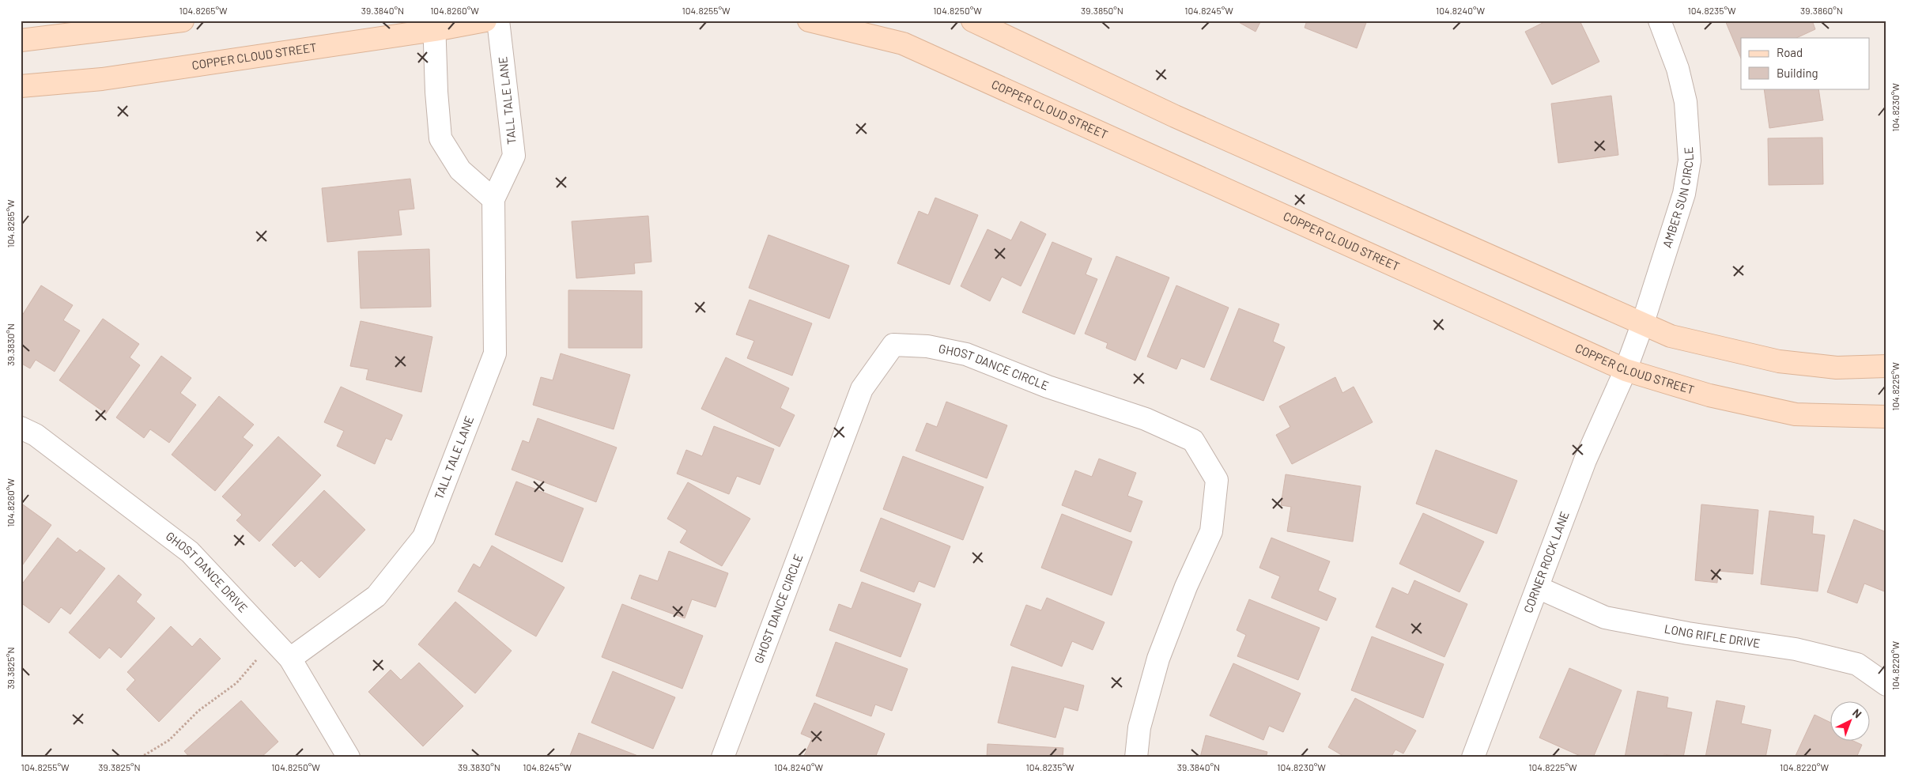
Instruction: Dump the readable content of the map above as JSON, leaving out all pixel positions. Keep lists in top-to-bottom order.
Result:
{
  "streets": {
    "street": [
      "COPPER CLOUD STREET",
      "TALL TALE LANE",
      "AMBER SUN CIRCLE",
      "GHOST DANCE CIRCLE",
      "CORNER ROCK LANE",
      "GHOST DANCE DRIVE",
      "LONG RIFLE DRIVE"
    ]
  },
  "crossings": [
    ["COPPER CLOUD STREET", "AMBER SUN CIRCLE"],
    ["COPPER CLOUD STREET", "CORNER ROCK LANE"],
    ["TALL TALE LANE", "GHOST DANCE DRIVE"],
    ["AMBER SUN CIRCLE", "CORNER ROCK LANE"],
    ["CORNER ROCK LANE", "LONG RIFLE DRIVE"]
  ],
  "legend": ["Road", "Building"],
  "north": "top right",
  "coordinates": [
    "104.8265°W",
    "39.3840°N",
    "104.8260°W",
    "104.8255°W",
    "104.8250°W",
    "39.3850°N",
    "104.8245°W",
    "104.8240°W",
    "104.8235°W",
    "39.3860°N",
    "104.8230°W",
    "39.3830°N",
    "104.8225°W",
    "104.8220°W",
    "39.3825°N"
  ]
}
